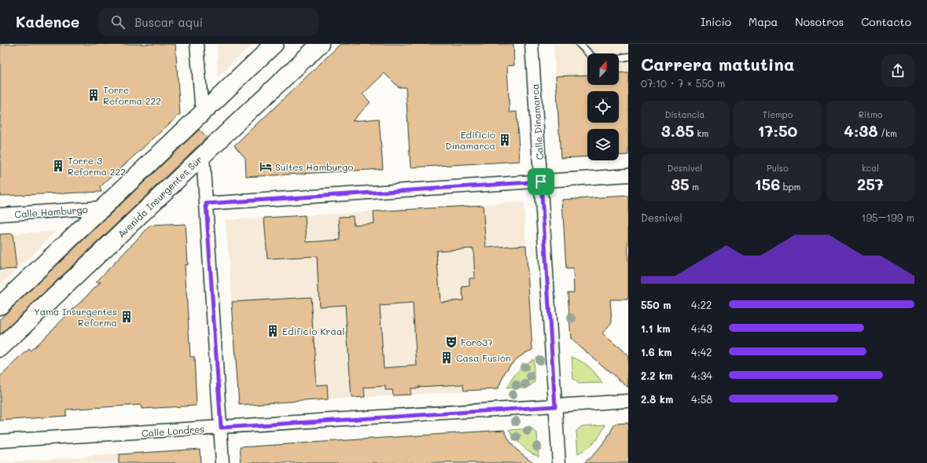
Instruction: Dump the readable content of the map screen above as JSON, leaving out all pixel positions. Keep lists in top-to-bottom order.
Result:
{
  "streets": {
    "main road": ["Avenida Insurgentes Sur"],
    "street": ["Calle Dinamarca", "Calle Hamburgo", "Calle Londres"]
  },
  "crossings": [
    ["Calle Dinamarca", "Calle Londres"]
  ],
  "places": {
    "building": [
      "Torre Reforma 222",
      "Edificio Dinamarca",
      "Torre 3 Reforma 222",
      "Yama Insurgentes Reforma",
      "Edificio Kraal",
      "Casa Fusión"
    ],
    "hotel": ["Suites Hamburgo"],
    "theatre": ["Foro37"]
  },
  "north": "top right",
  "page": {
    "header": "Kadence",
    "search": "Buscar aquí",
    "nav": [
      "Inicio",
      "Mapa",
      "Nosotros",
      "Contacto"
    ],
    "heading": ["Carrera matutina", "07:10 · 7 × 550 m"],
    "stats": [
      ["Distancia", "3.85 km"],
      ["Tiempo", "17:50"],
      ["Ritmo", "4:38 /km"],
      ["Desnivel", "35 m"],
      ["Pulso", "156 bpm"],
      ["kcal", "257"]
    ],
    "chart": ["Desnivel", "195–199 m"],
    "list": [
      {
        "name": "550 m",
        "note": "4:22"
      },
      {
        "name": "1.1 km",
        "note": "4:43"
      },
      {
        "name": "1.6 km",
        "note": "4:42"
      },
      {
        "name": "2.2 km",
        "note": "4:34"
      },
      {
        "name": "2.8 km",
        "note": "4:58"
      }
    ]
  }
}
